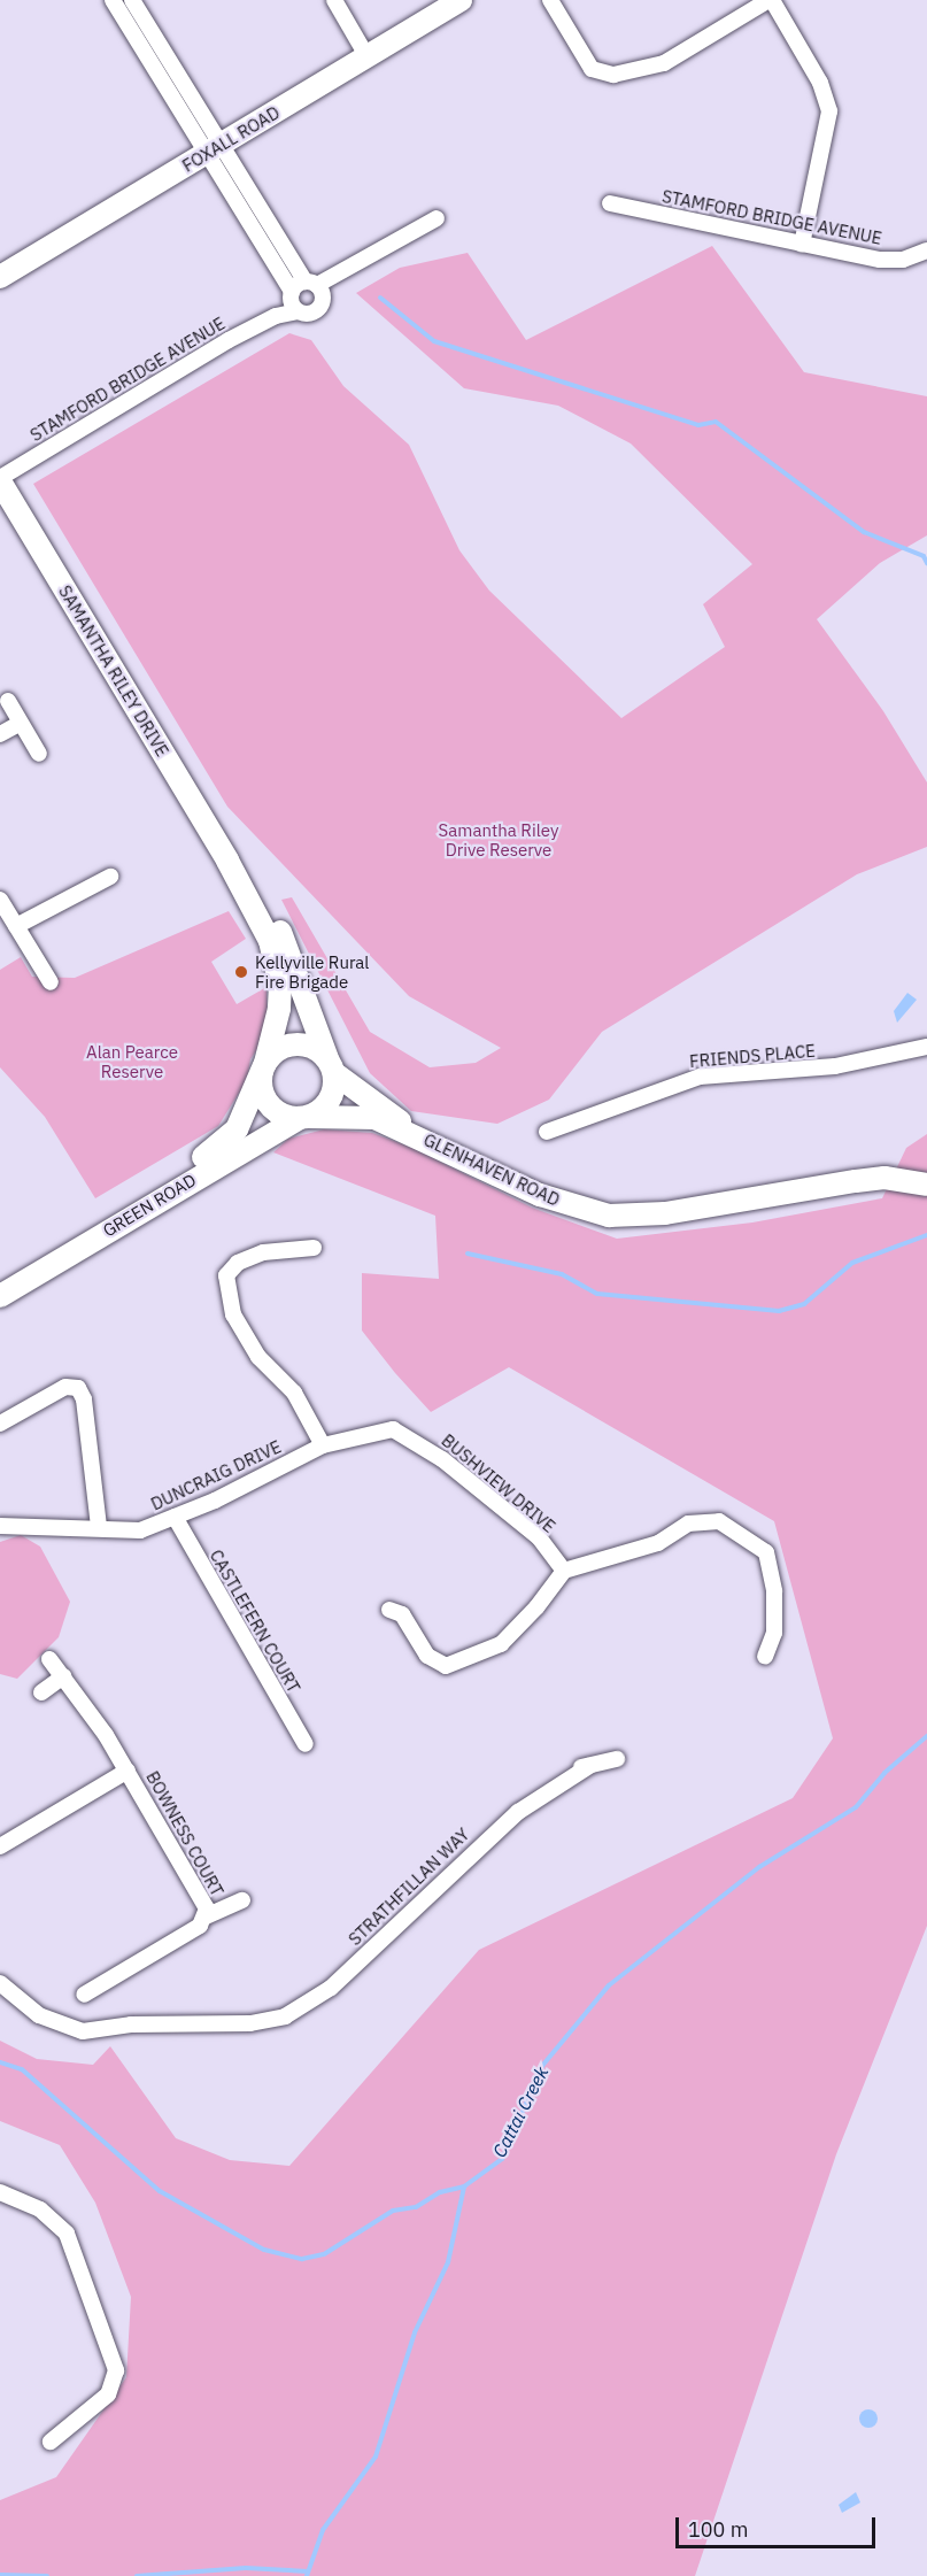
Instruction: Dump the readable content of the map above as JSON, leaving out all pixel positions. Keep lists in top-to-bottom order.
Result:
{
  "streets": {
    "main road": [
      "FOXALL ROAD",
      "SAMANTHA RILEY DRIVE",
      "GLENHAVEN ROAD",
      "GREEN ROAD"
    ],
    "street": [
      "STAMFORD BRIDGE AVENUE",
      "FRIENDS PLACE",
      "DUNCRAIG DRIVE",
      "BUSHVIEW DRIVE",
      "CASTLEFERN COURT",
      "BOWNESS COURT",
      "STRATHFILLAN WAY"
    ]
  },
  "crossings": [
    ["STAMFORD BRIDGE AVENUE", "SAMANTHA RILEY DRIVE"],
    ["SAMANTHA RILEY DRIVE", "GLENHAVEN ROAD"],
    ["SAMANTHA RILEY DRIVE", "GREEN ROAD"],
    ["GLENHAVEN ROAD", "GREEN ROAD"],
    ["DUNCRAIG DRIVE", "BUSHVIEW DRIVE"],
    ["DUNCRAIG DRIVE", "CASTLEFERN COURT"]
  ],
  "water": ["Cattai Creek"],
  "parks": ["Samantha Riley Drive Reserve", "Alan Pearce Reserve"],
  "places": ["Kellyville Rural Fire Brigade"],
  "scale_bar": "100 m"
}
